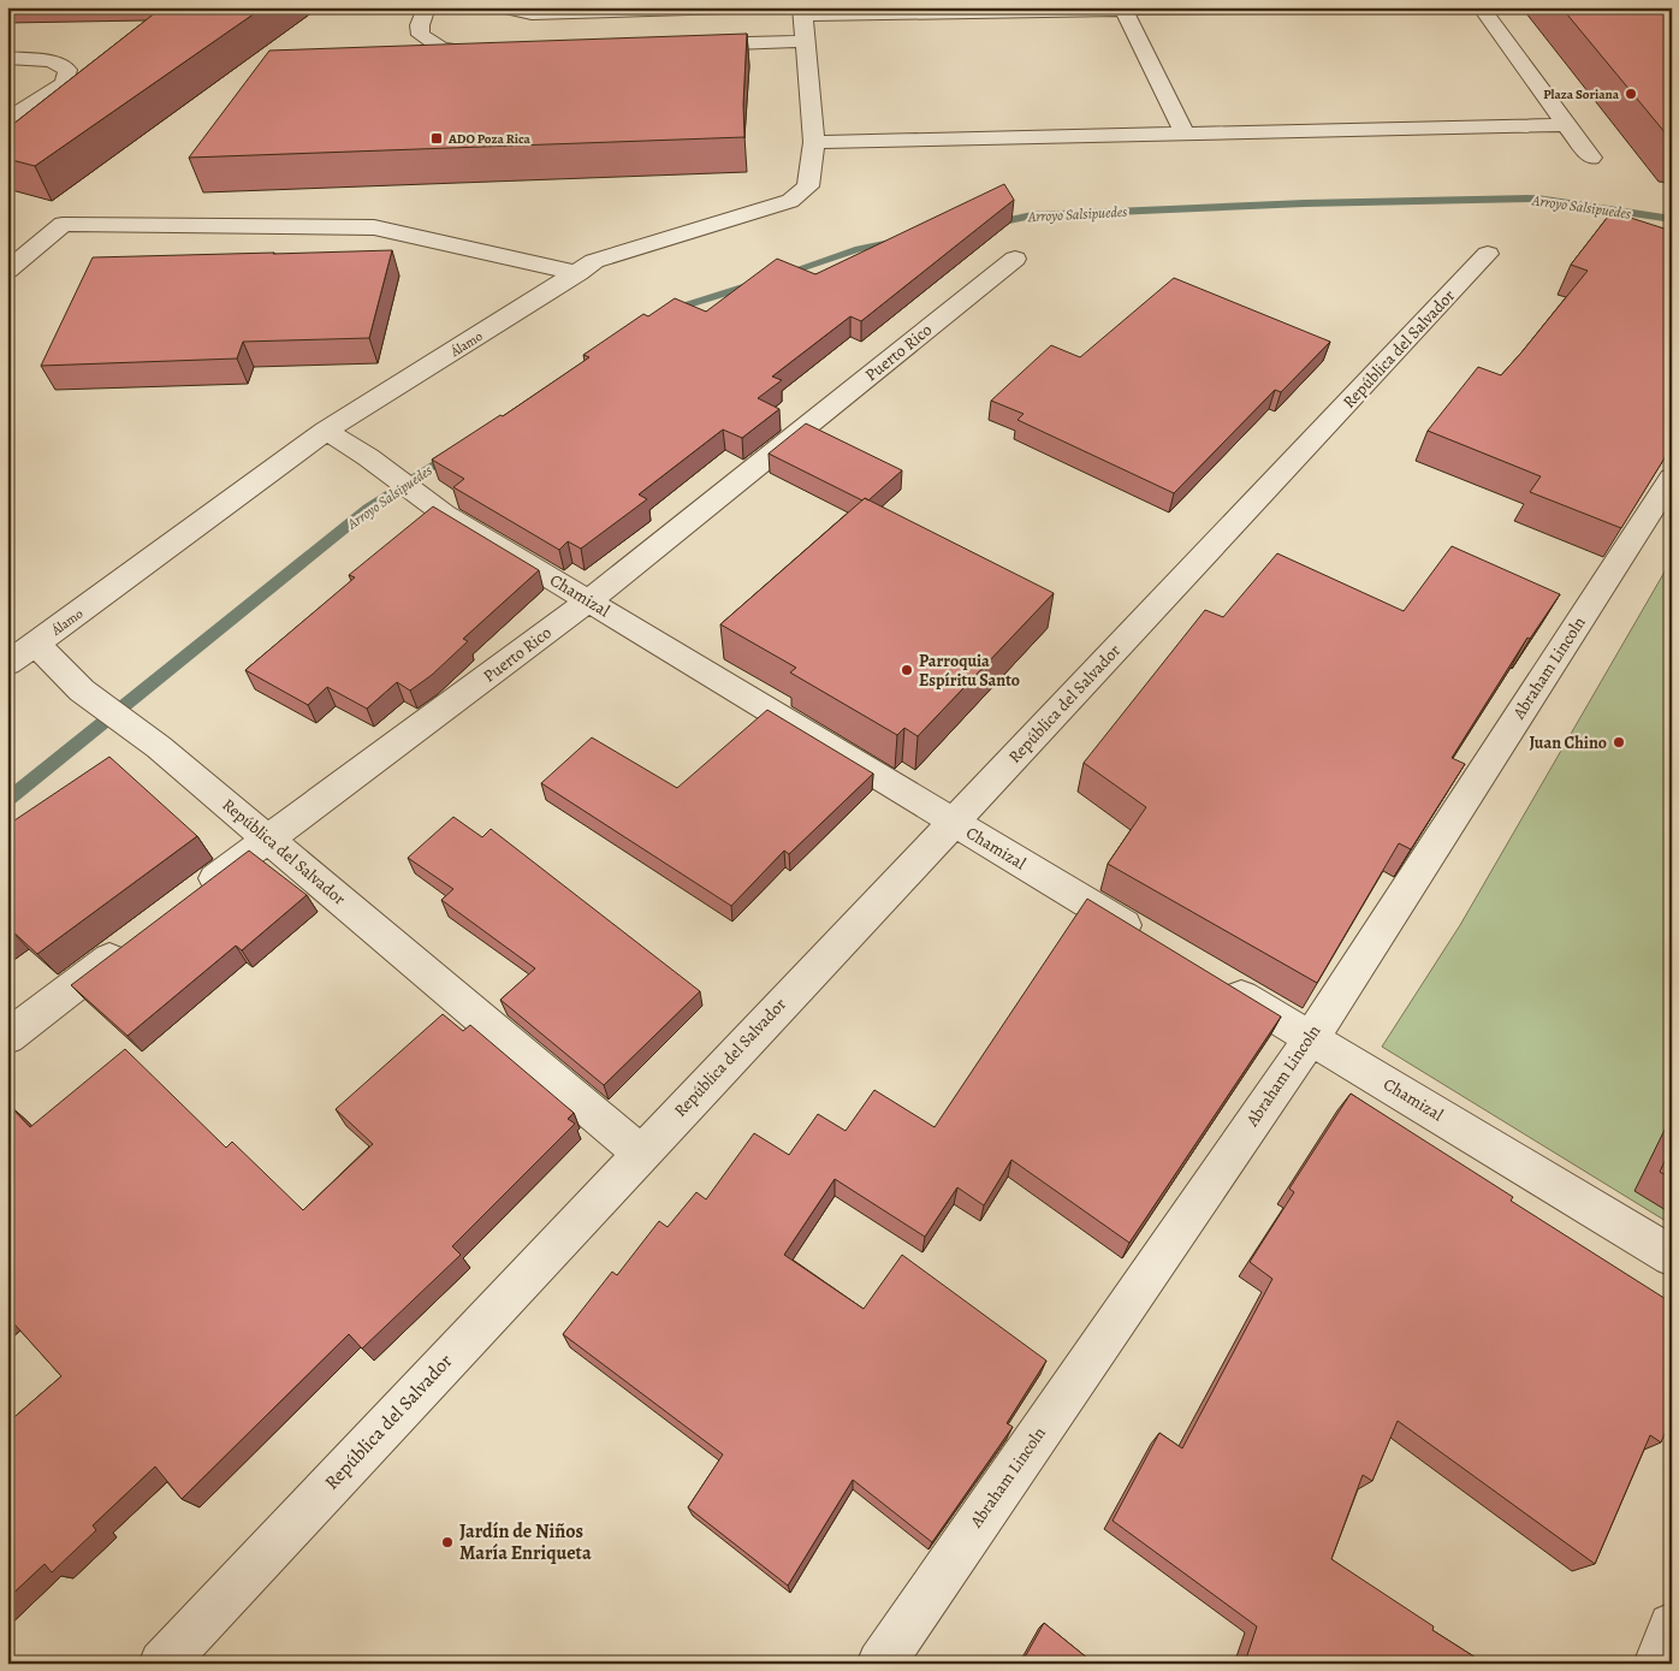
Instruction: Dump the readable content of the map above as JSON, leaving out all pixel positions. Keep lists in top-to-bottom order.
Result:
{
  "streets": {
    "street": [
      "Álamo",
      "República del Salvador",
      "Puerto Rico",
      "Chamizal",
      "Abraham Lincoln"
    ]
  },
  "crossings": [
    ["Álamo", "República del Salvador"],
    ["Álamo", "Chamizal"],
    ["República del Salvador", "Puerto Rico"],
    ["República del Salvador", "Chamizal"],
    ["Puerto Rico", "Chamizal"],
    ["Chamizal", "Abraham Lincoln"]
  ],
  "water": ["Arroyo Salsipuedes"],
  "places": {
    "other": [
      "Plaza Soriana",
      "Parroquia Espíritu Santo",
      "Juan Chino",
      "Jardín de Niños María Enriqueta"
    ],
    "transit": ["ADO Poza Rica"]
  }
}
